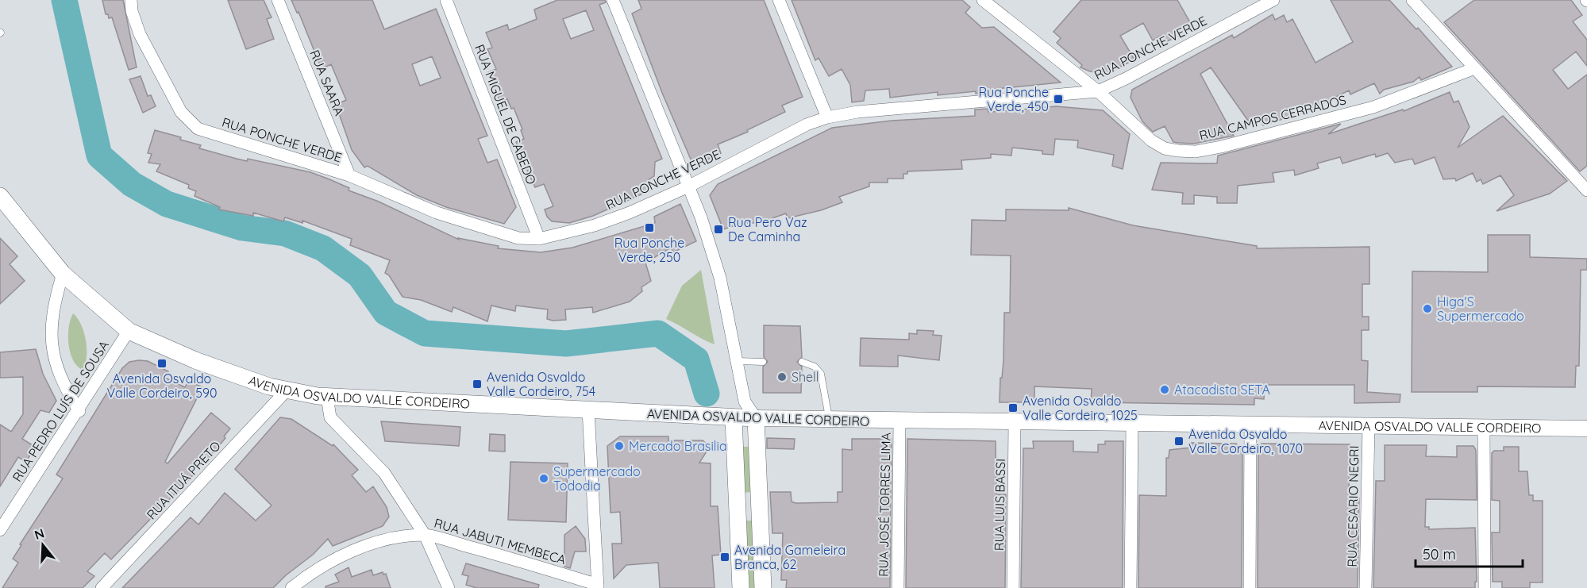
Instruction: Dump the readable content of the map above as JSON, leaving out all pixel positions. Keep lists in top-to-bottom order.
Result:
{
  "streets": {
    "main road": ["AVENIDA OSVALDO VALLE CORDEIRO"],
    "street": [
      "RUA PONCHE VERDE",
      "RUA SAARA",
      "RUA MIGUEL DE CABEDO",
      "RUA CAMPOS CERRADOS",
      "RUA PEDRO LUÍS DE SOUSA",
      "RUA ITUÁ PRETO",
      "RUA JOSÉ TORRES LIMA",
      "RUA LUIS BASSI",
      "RUA CESARIO NEGRI",
      "RUA JABUTI MEMBECA"
    ]
  },
  "crossings": [
    ["RUA PONCHE VERDE", "RUA SAARA"],
    ["RUA PONCHE VERDE", "RUA MIGUEL DE CABEDO"],
    ["RUA PONCHE VERDE", "RUA CAMPOS CERRADOS"],
    ["AVENIDA OSVALDO VALLE CORDEIRO", "RUA PEDRO LUÍS DE SOUSA"],
    ["AVENIDA OSVALDO VALLE CORDEIRO", "RUA ITUÁ PRETO"],
    ["AVENIDA OSVALDO VALLE CORDEIRO", "RUA JOSÉ TORRES LIMA"],
    ["AVENIDA OSVALDO VALLE CORDEIRO", "RUA LUIS BASSI"],
    ["AVENIDA OSVALDO VALLE CORDEIRO", "RUA CESARIO NEGRI"]
  ],
  "places": {
    "transit": [
      "Rua Ponche Verde, 450",
      "Rua Ponche Verde, 250",
      "Rua Pero Vaz De Caminha",
      "Avenida Osvaldo Valle Cordeiro, 590",
      "Avenida Osvaldo Valle Cordeiro, 754",
      "Avenida Osvaldo Valle Cordeiro, 1025",
      "Avenida Osvaldo Valle Cordeiro, 1070",
      "Avenida Gameleira Branca, 62"
    ],
    "other": [
      "Higa'S Supermercado",
      "Shell",
      "Atacadista SETA",
      "Mercado Brasilia",
      "Supermercado Tododia"
    ]
  },
  "scale_bar": "50 m",
  "north": "top"
}
